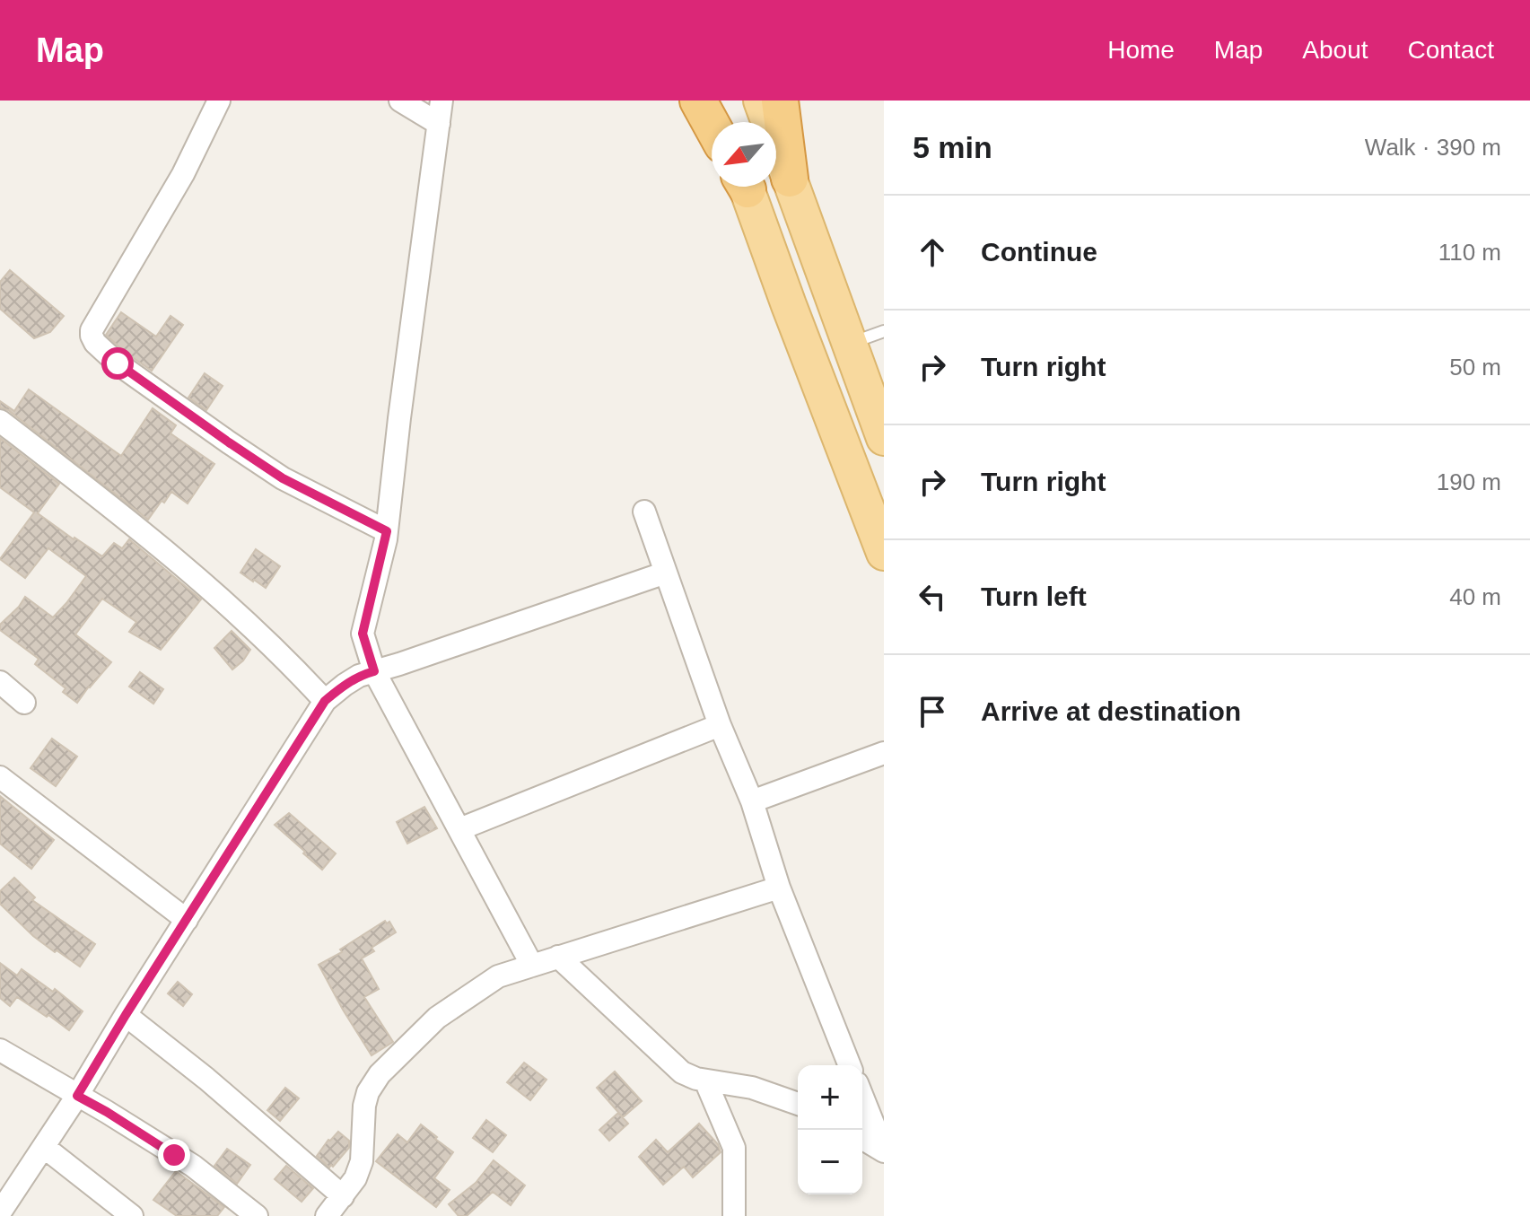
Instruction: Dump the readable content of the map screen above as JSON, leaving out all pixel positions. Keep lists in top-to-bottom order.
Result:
{
  "north": "bottom left",
  "page": {
    "header": "Map",
    "nav": [
      "Home",
      "Map",
      "About",
      "Contact"
    ],
    "heading": ["5 min", "Walk · 390 m"],
    "list": [
      ["Continue", "110 m"],
      ["Turn right", "50 m"],
      ["Turn right", "190 m"],
      ["Turn left", "40 m"],
      "Arrive at destination"
    ],
    "map_buttons": ["+", "−"]
  }
}
